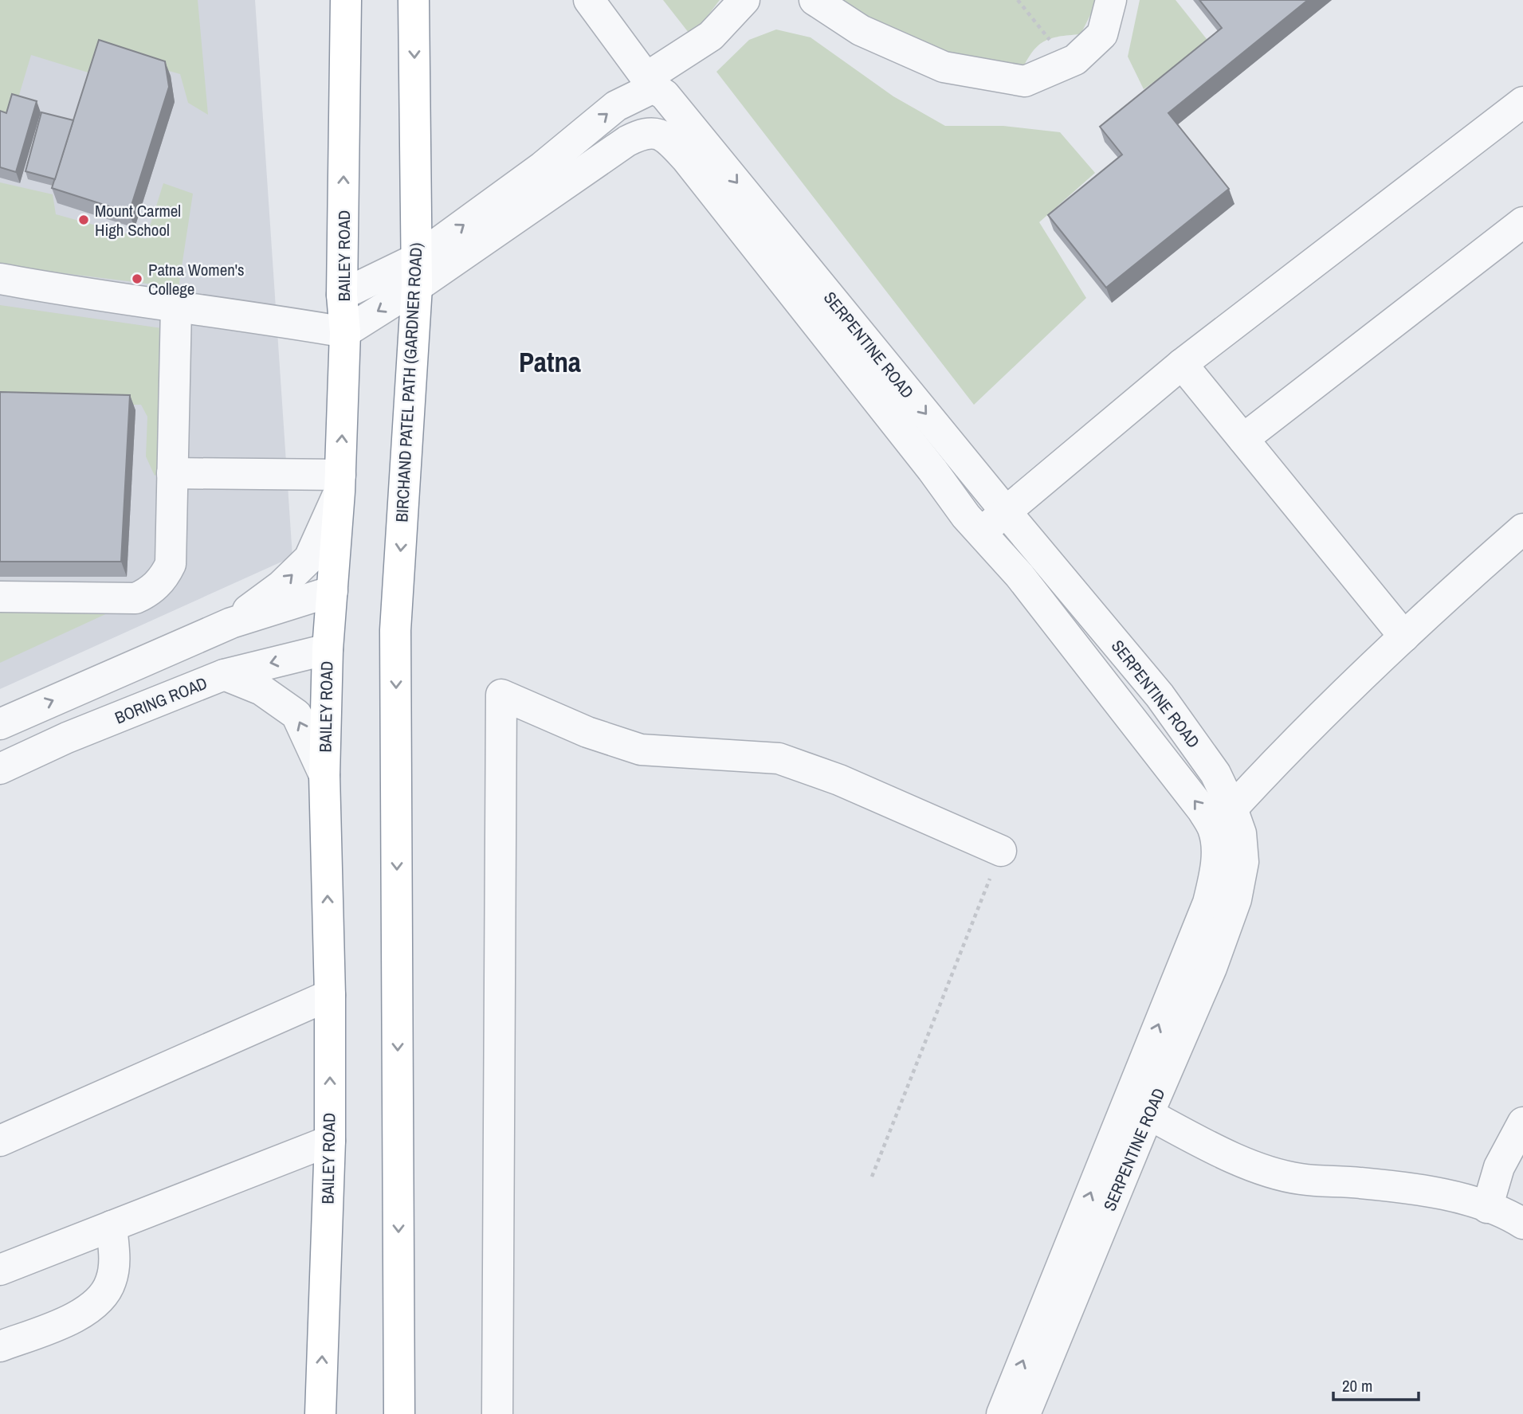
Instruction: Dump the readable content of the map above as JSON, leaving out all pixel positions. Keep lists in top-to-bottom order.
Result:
{
  "streets": {
    "highway": ["BAILEY ROAD", "BIRCHAND PATEL PATH (GARDNER ROAD)"],
    "street": ["SERPENTINE ROAD", "BORING ROAD"]
  },
  "crossings": [
    ["BAILEY ROAD", "BORING ROAD"]
  ],
  "one_way": ["BAILEY ROAD", "BIRCHAND PATEL PATH (GARDNER ROAD)"],
  "districts": ["Patna"],
  "places": ["Mount Carmel High School", "Patna Women's College"],
  "scale_bar": "20 m"
}
